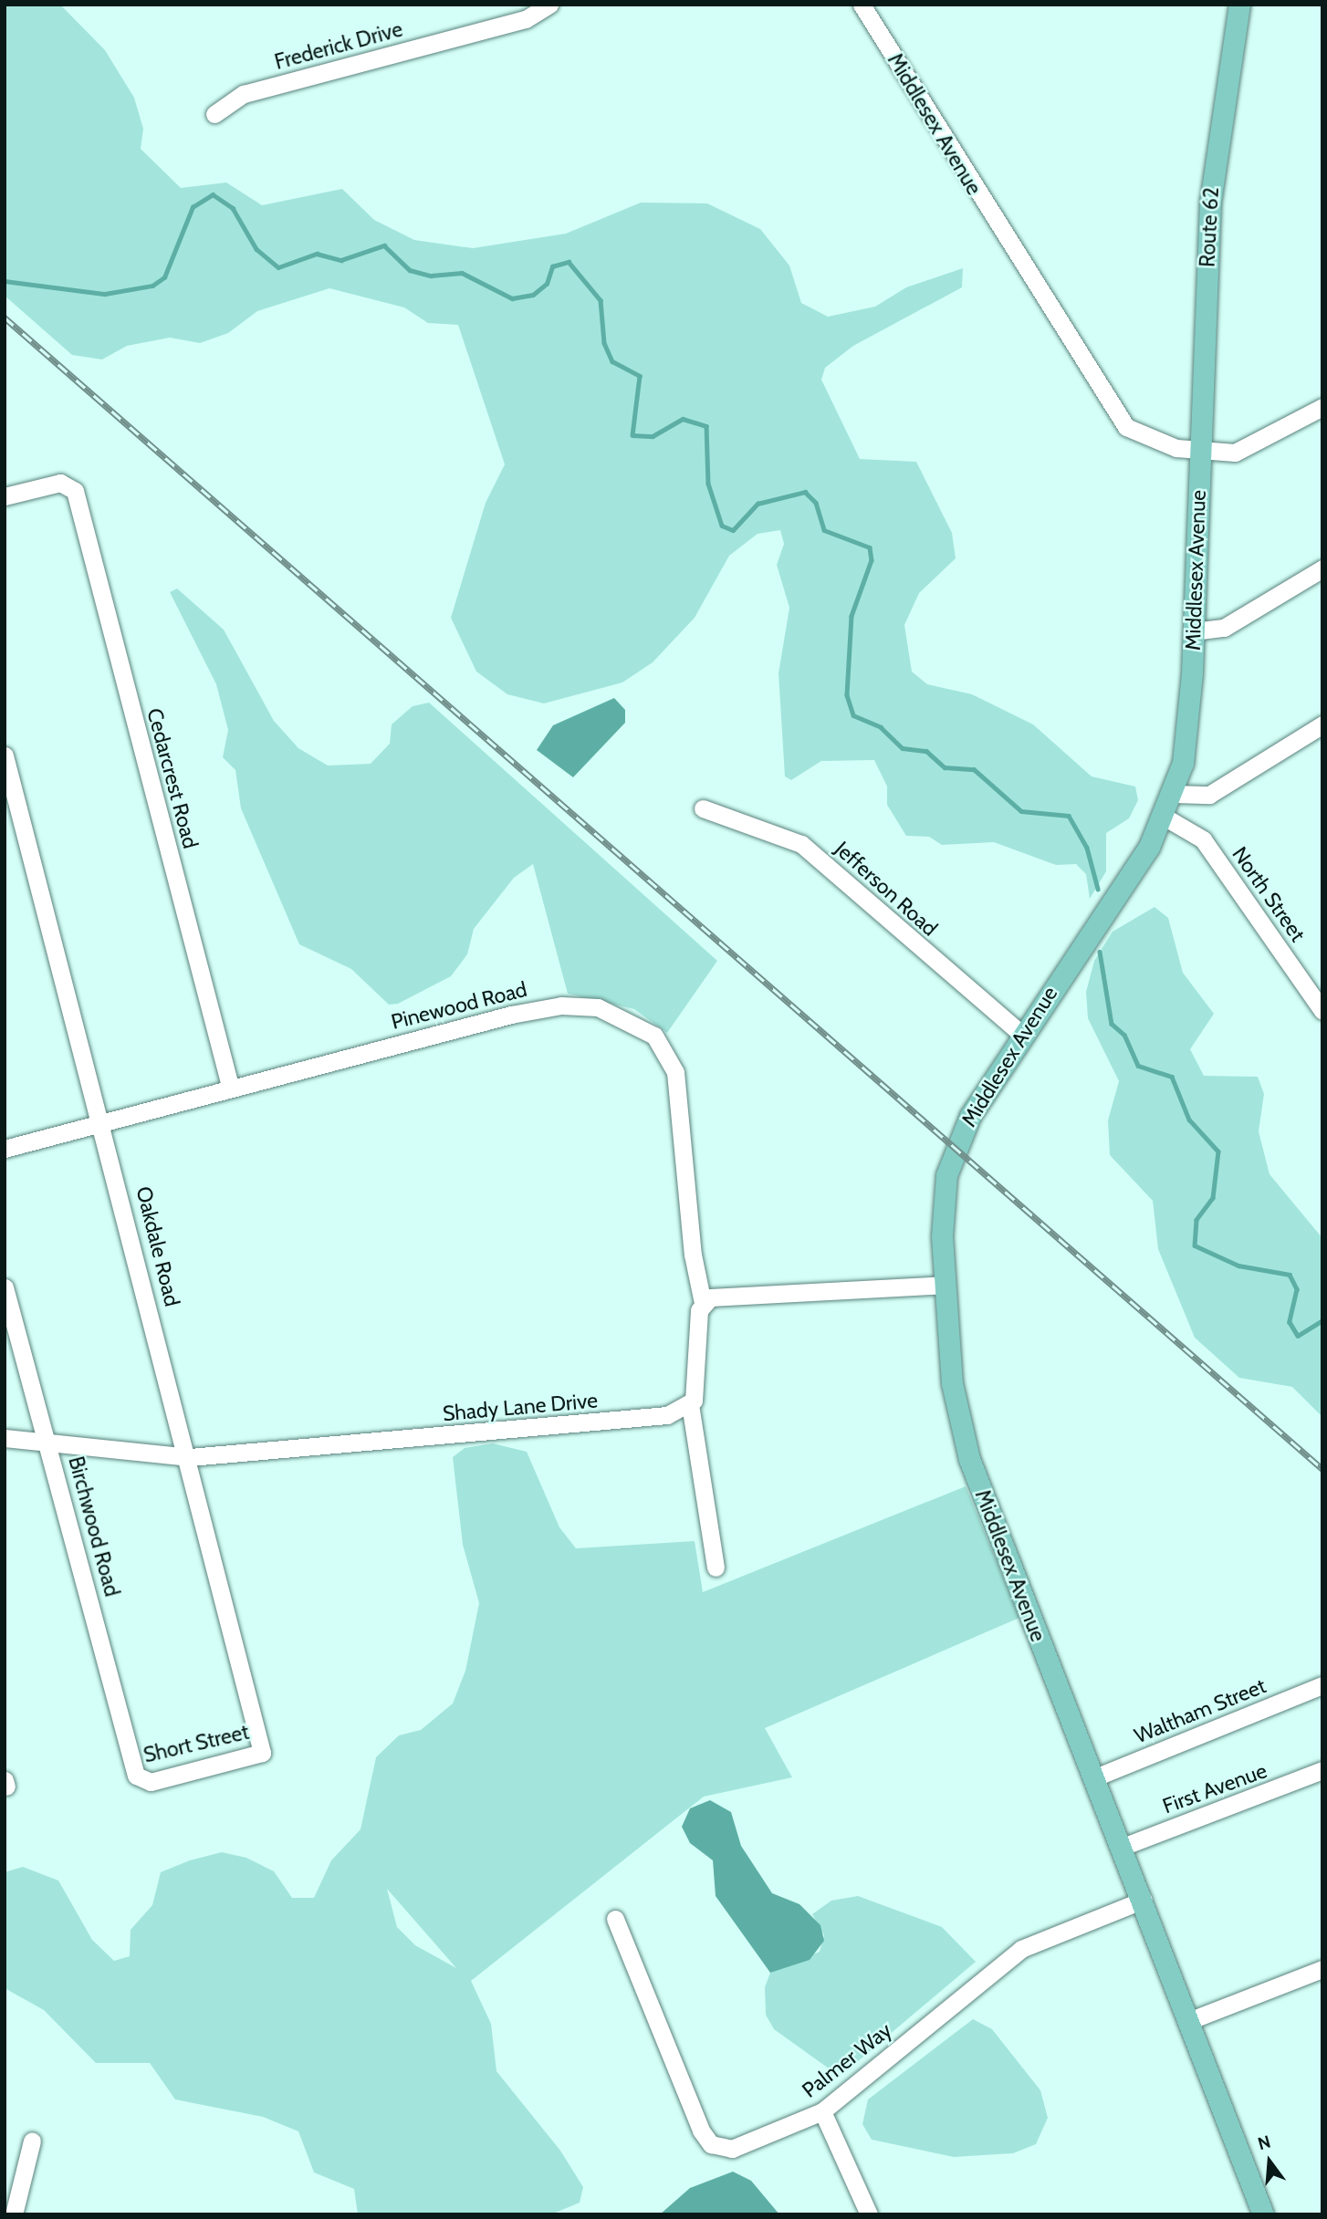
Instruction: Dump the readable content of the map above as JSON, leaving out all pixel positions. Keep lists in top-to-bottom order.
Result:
{
  "streets": {
    "main road": ["Middlesex Avenue", "Route 62"],
    "street": [
      "Frederick Drive",
      "Cedarcrest Road",
      "Jefferson Road",
      "North Street",
      "Pinewood Road",
      "Oakdale Road",
      "Shady Lane Drive",
      "Birchwood Road",
      "Waltham Street",
      "Short Street",
      "First Avenue",
      "Palmer Way"
    ]
  },
  "crossings": [
    ["Middlesex Avenue", "Route 62"],
    ["Middlesex Avenue", "Jefferson Road"],
    ["Middlesex Avenue", "North Street"],
    ["Middlesex Avenue", "Waltham Street"],
    ["Middlesex Avenue", "First Avenue"],
    ["Middlesex Avenue", "Palmer Way"],
    ["Cedarcrest Road", "Pinewood Road"],
    ["Pinewood Road", "Oakdale Road"],
    ["Oakdale Road", "Shady Lane Drive"],
    ["Oakdale Road", "Short Street"],
    ["Shady Lane Drive", "Birchwood Road"],
    ["Birchwood Road", "Short Street"]
  ],
  "north": "top"
}
